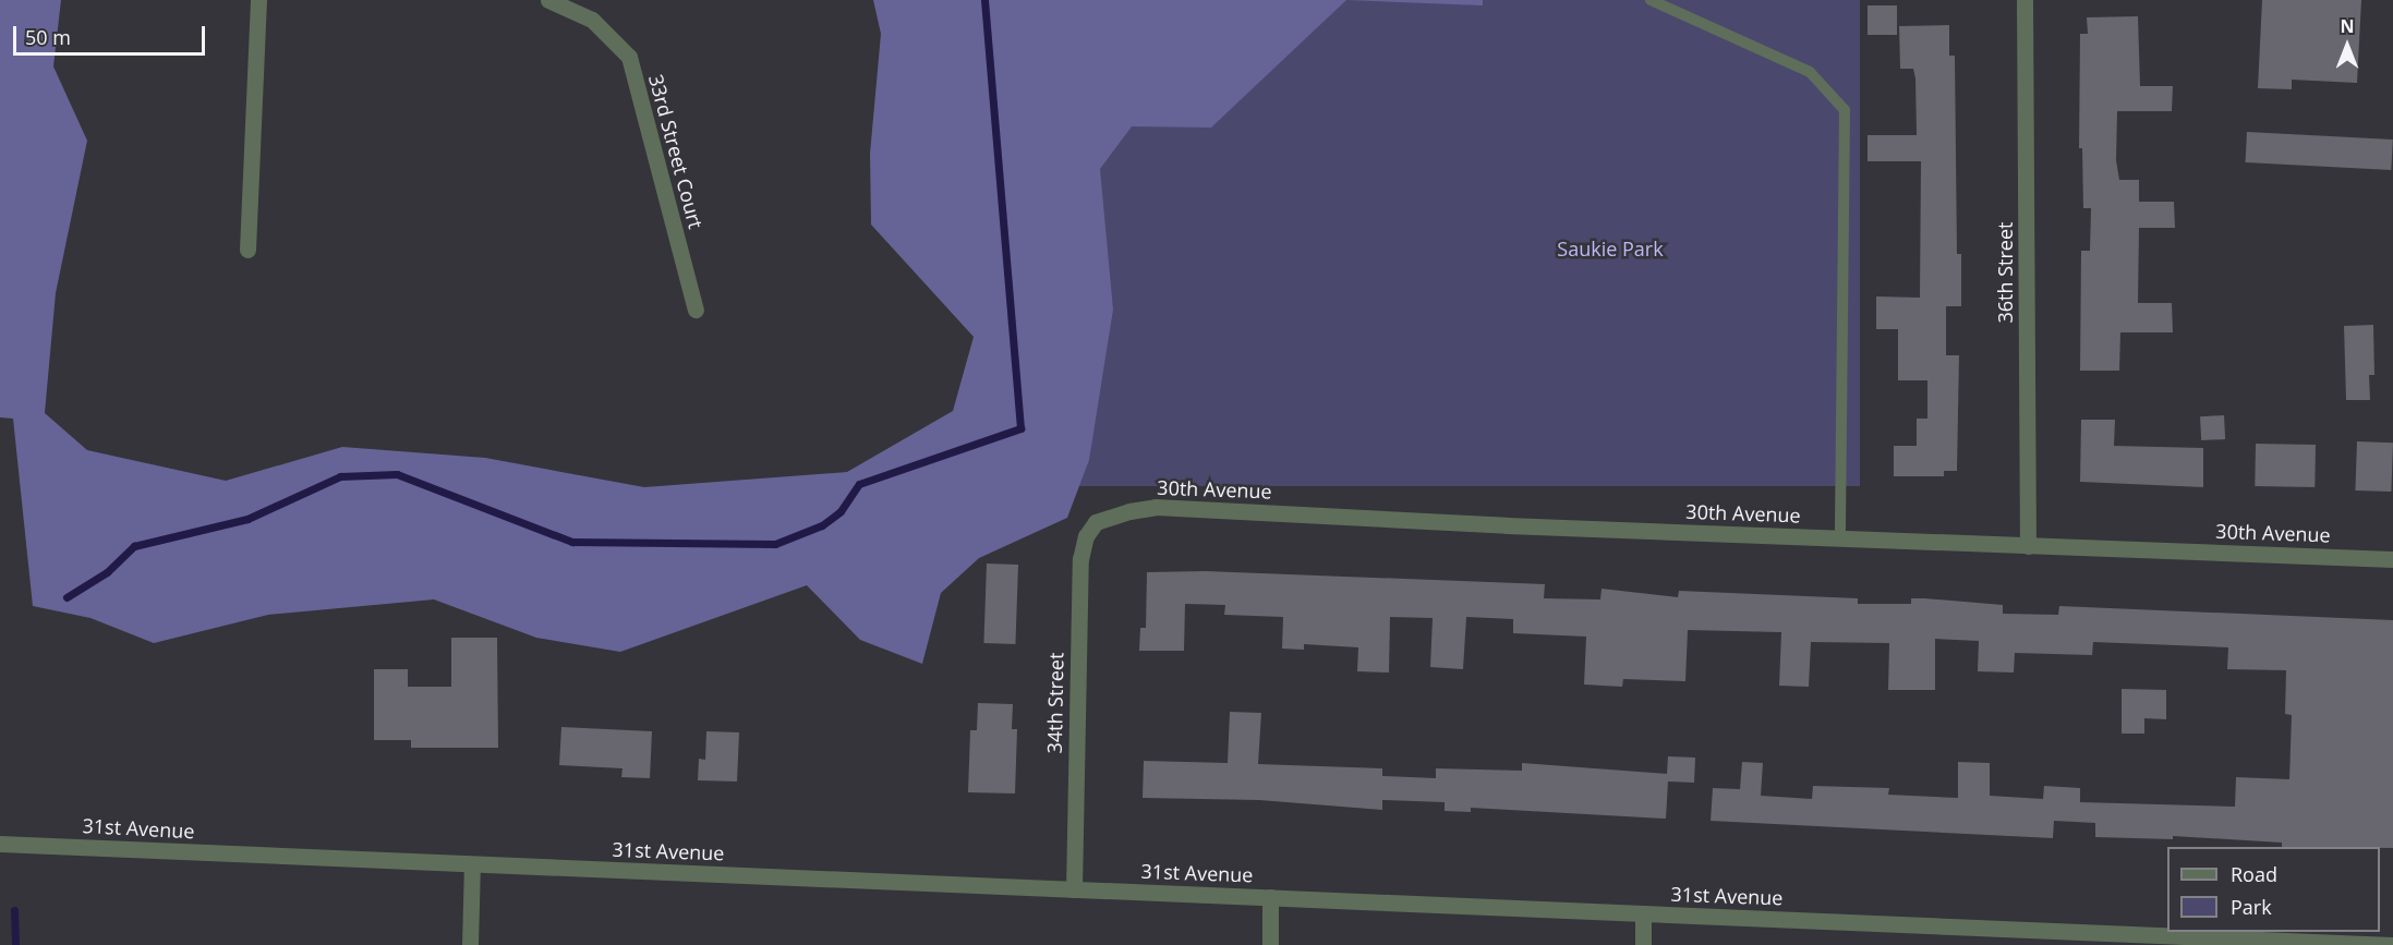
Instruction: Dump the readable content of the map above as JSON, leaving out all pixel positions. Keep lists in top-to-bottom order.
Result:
{
  "streets": {
    "street": [
      "33rd Street Court",
      "36th Street",
      "30th Avenue",
      "34th Street",
      "31st Avenue"
    ]
  },
  "crossings": [
    ["36th Street", "30th Avenue"],
    ["30th Avenue", "34th Street"],
    ["34th Street", "31st Avenue"]
  ],
  "parks": ["Saukie Park"],
  "legend": ["Road", "Park"],
  "scale_bar": "50 m",
  "north": "top"
}
